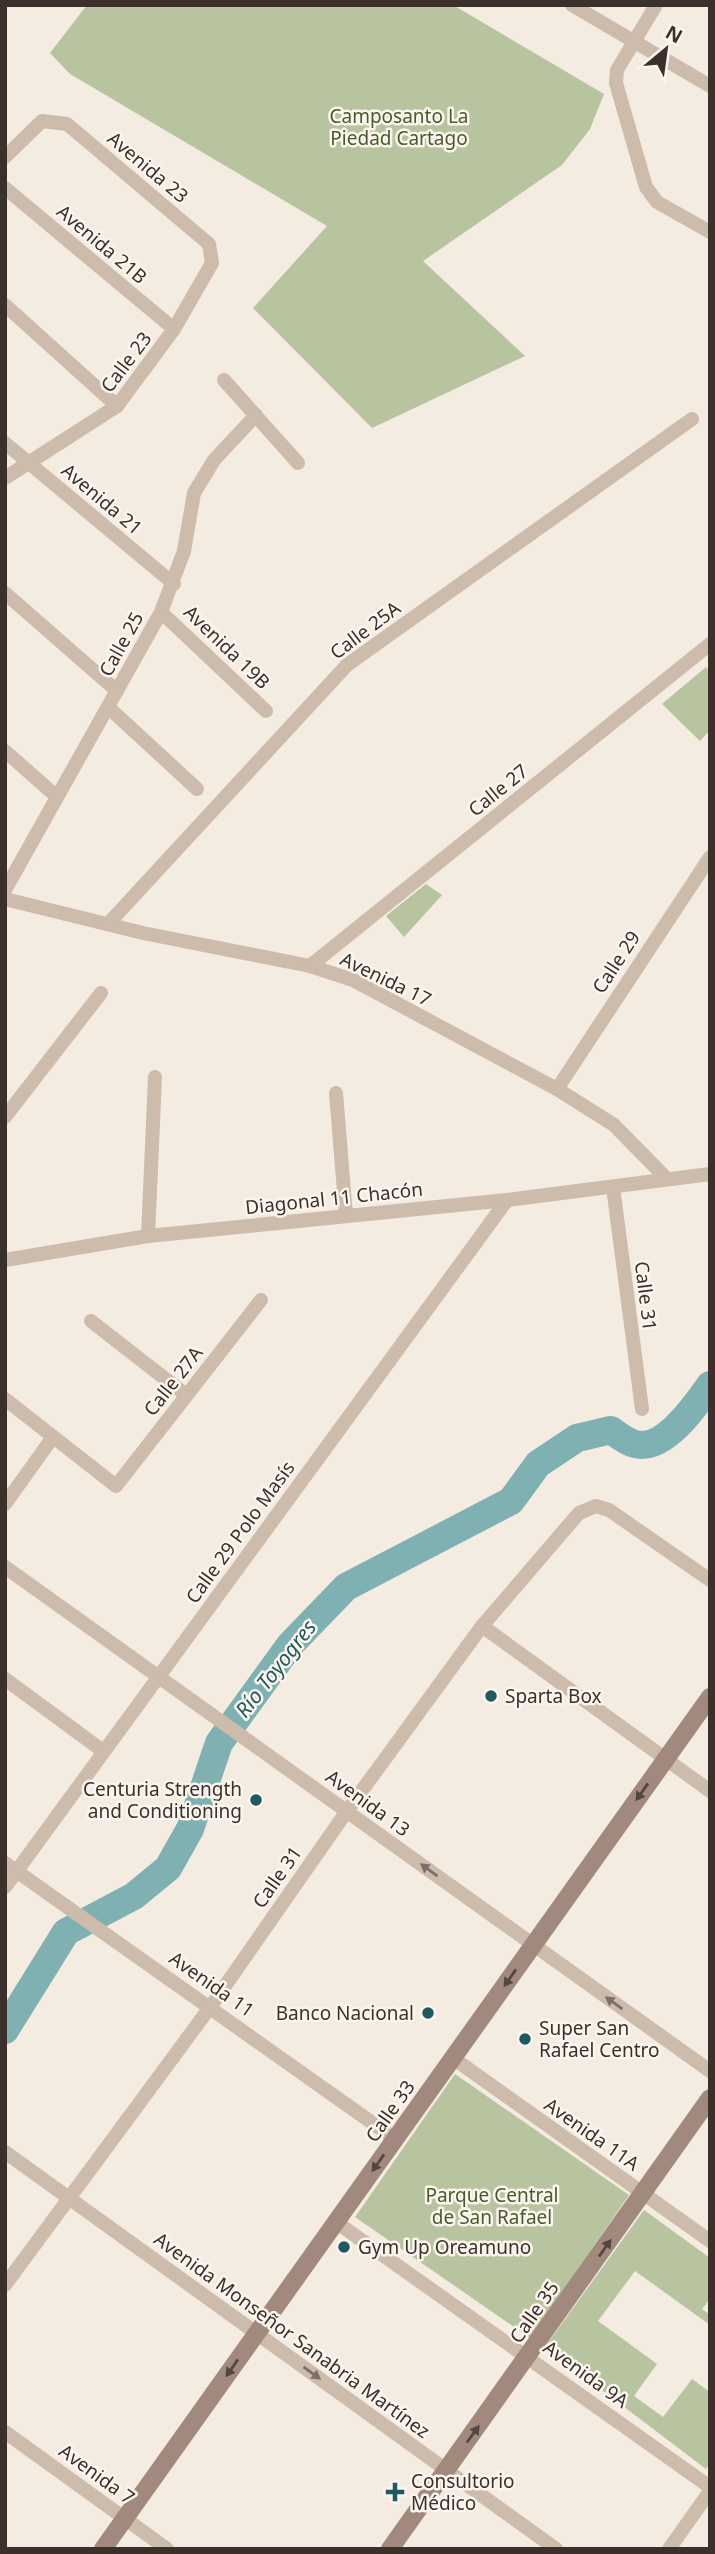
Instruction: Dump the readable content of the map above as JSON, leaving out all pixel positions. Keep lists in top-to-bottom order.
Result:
{
  "streets": {
    "main road": ["Calle 33", "Calle 35"],
    "street": [
      "Avenida 23",
      "Avenida 21B",
      "Calle 23",
      "Avenida 21",
      "Calle 25A",
      "Calle 25",
      "Avenida 19B",
      "Calle 27",
      "Calle 29",
      "Avenida 17",
      "Diagonal 11 Chacón",
      "Calle 31",
      "Calle 27A",
      "Calle 29 Polo Masís",
      "Avenida 13",
      "Avenida 11",
      "Avenida 11A",
      "Avenida Monseñor Sanabria Martínez",
      "Avenida 9A",
      "Avenida 7"
    ]
  },
  "crossings": [
    ["Avenida 23", "Calle 23"],
    ["Avenida 21B", "Calle 23"],
    ["Calle 23", "Avenida 21"],
    ["Avenida 21", "Calle 25"],
    ["Calle 25A", "Avenida 17"],
    ["Calle 25", "Avenida 19B"],
    ["Calle 27", "Avenida 17"],
    ["Calle 29", "Avenida 17"],
    ["Avenida 17", "Diagonal 11 Chacón"],
    ["Diagonal 11 Chacón", "Calle 31"],
    ["Diagonal 11 Chacón", "Calle 29 Polo Masís"],
    ["Calle 31", "Avenida 13"],
    ["Calle 31", "Avenida 11"],
    ["Calle 31", "Avenida Monseñor Sanabria Martínez"],
    ["Calle 29 Polo Masís", "Avenida 13"],
    ["Calle 29 Polo Masís", "Avenida 11"],
    ["Avenida 13", "Calle 33"],
    ["Avenida 11", "Calle 33"],
    ["Calle 33", "Avenida 11A"],
    ["Calle 33", "Avenida Monseñor Sanabria Martínez"],
    ["Calle 33", "Avenida 9A"],
    ["Calle 33", "Avenida 7"],
    ["Avenida 11A", "Calle 35"],
    ["Calle 35", "Avenida Monseñor Sanabria Martínez"],
    ["Calle 35", "Avenida 9A"]
  ],
  "one_way": ["Avenida 13", "Calle 33", "Calle 35"],
  "water": ["Río Toyogres"],
  "parks": ["Camposanto La Piedad Cartago", "Parque Central de San Rafael"],
  "places": {
    "other": [
      "Sparta Box",
      "Centuria Strength and Conditioning",
      "Banco Nacional",
      "Super San Rafael Centro",
      "Gym Up Oreamuno"
    ],
    "health": ["Consultorio Médico"]
  },
  "north": "top right"
}
